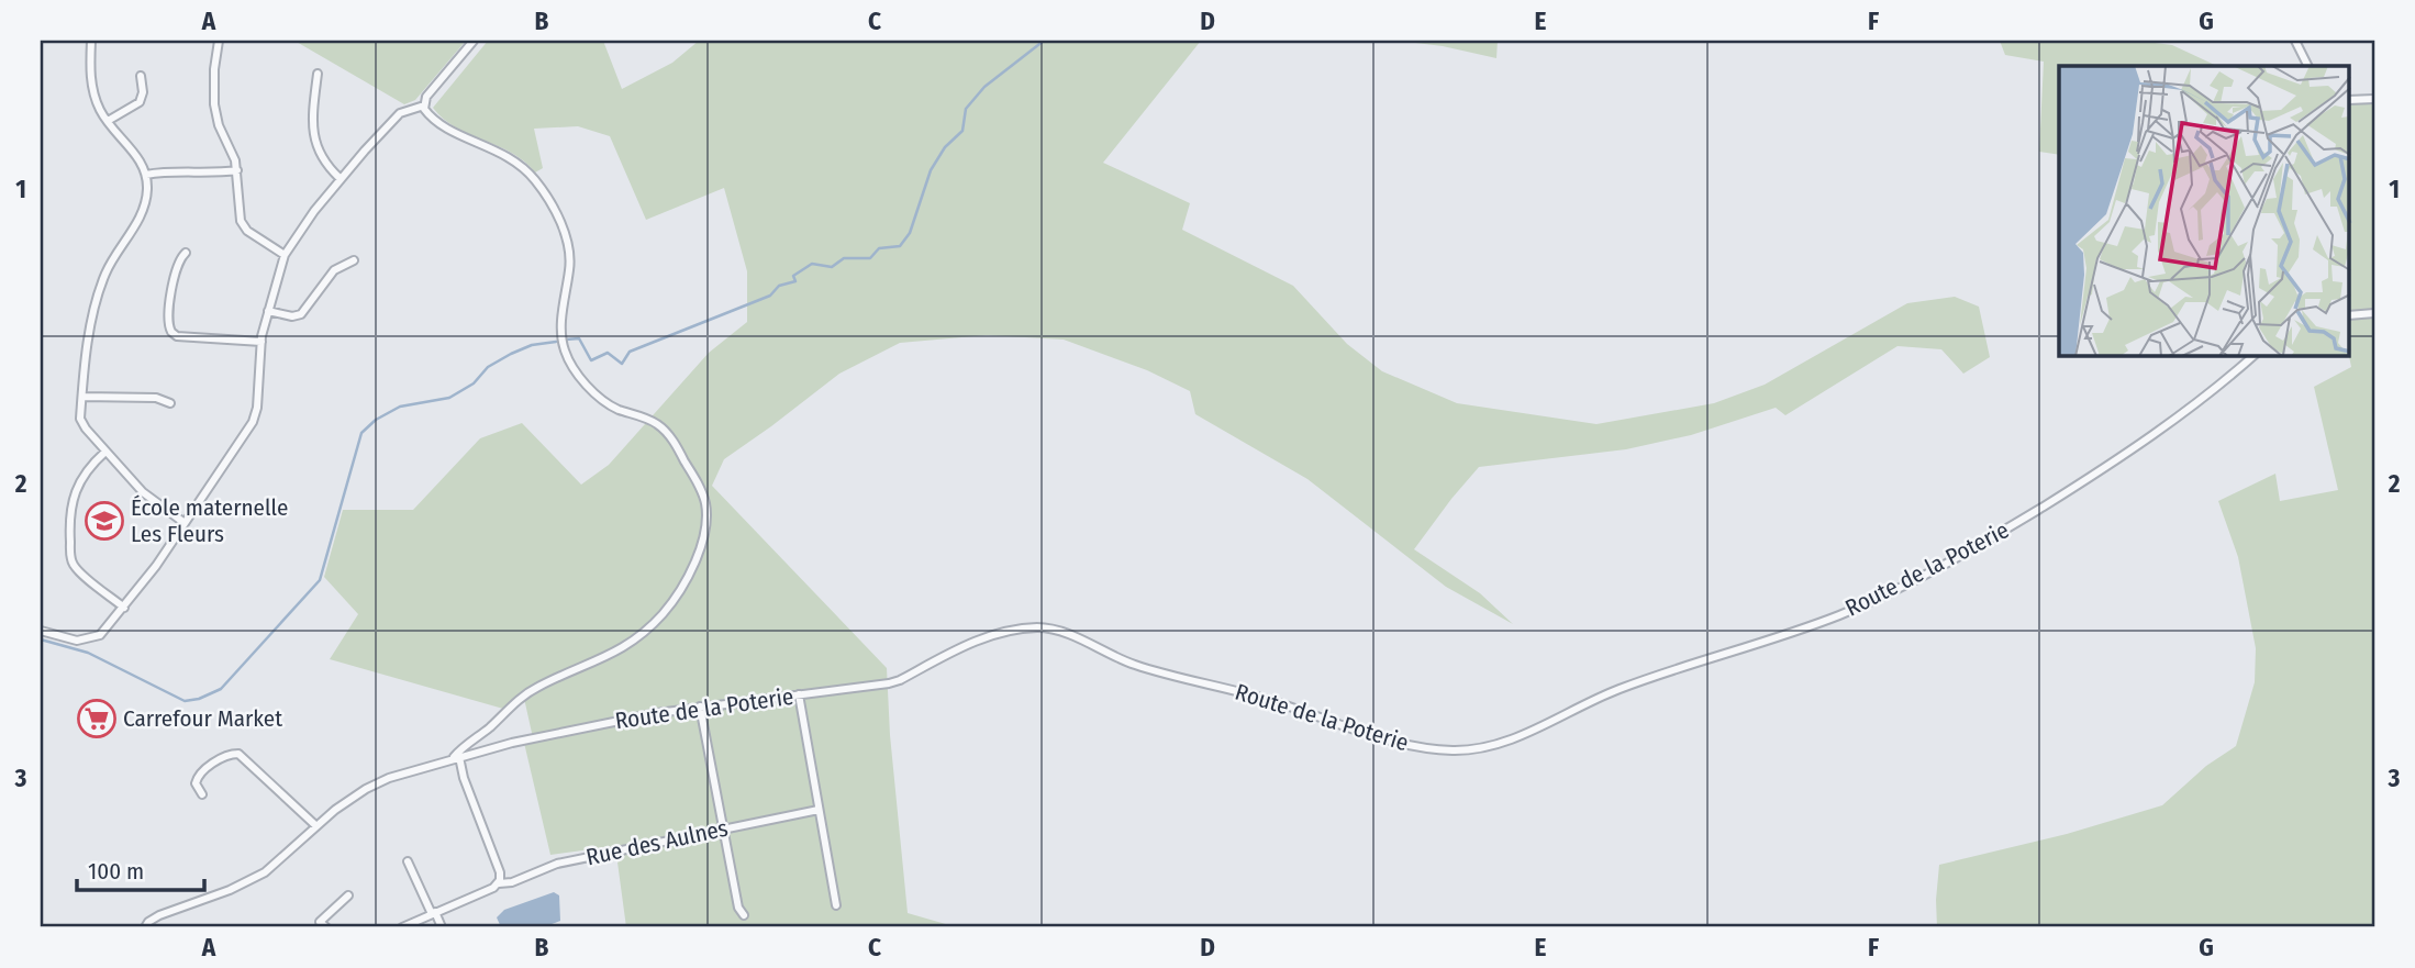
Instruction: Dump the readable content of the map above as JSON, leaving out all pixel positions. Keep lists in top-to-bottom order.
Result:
{
  "streets": {
    "street": ["Route de la Poterie", "Rue des Aulnes"]
  },
  "places": {
    "school or university": ["École maternelle Les Fleurs"],
    "supermarket": ["Carrefour Market"]
  },
  "scale_bar": "100 m",
  "grid": {
    "columns": [
      "A",
      "B",
      "C",
      "D",
      "E",
      "F",
      "G"
    ],
    "rows": ["1", "2", "3"]
  }
}
